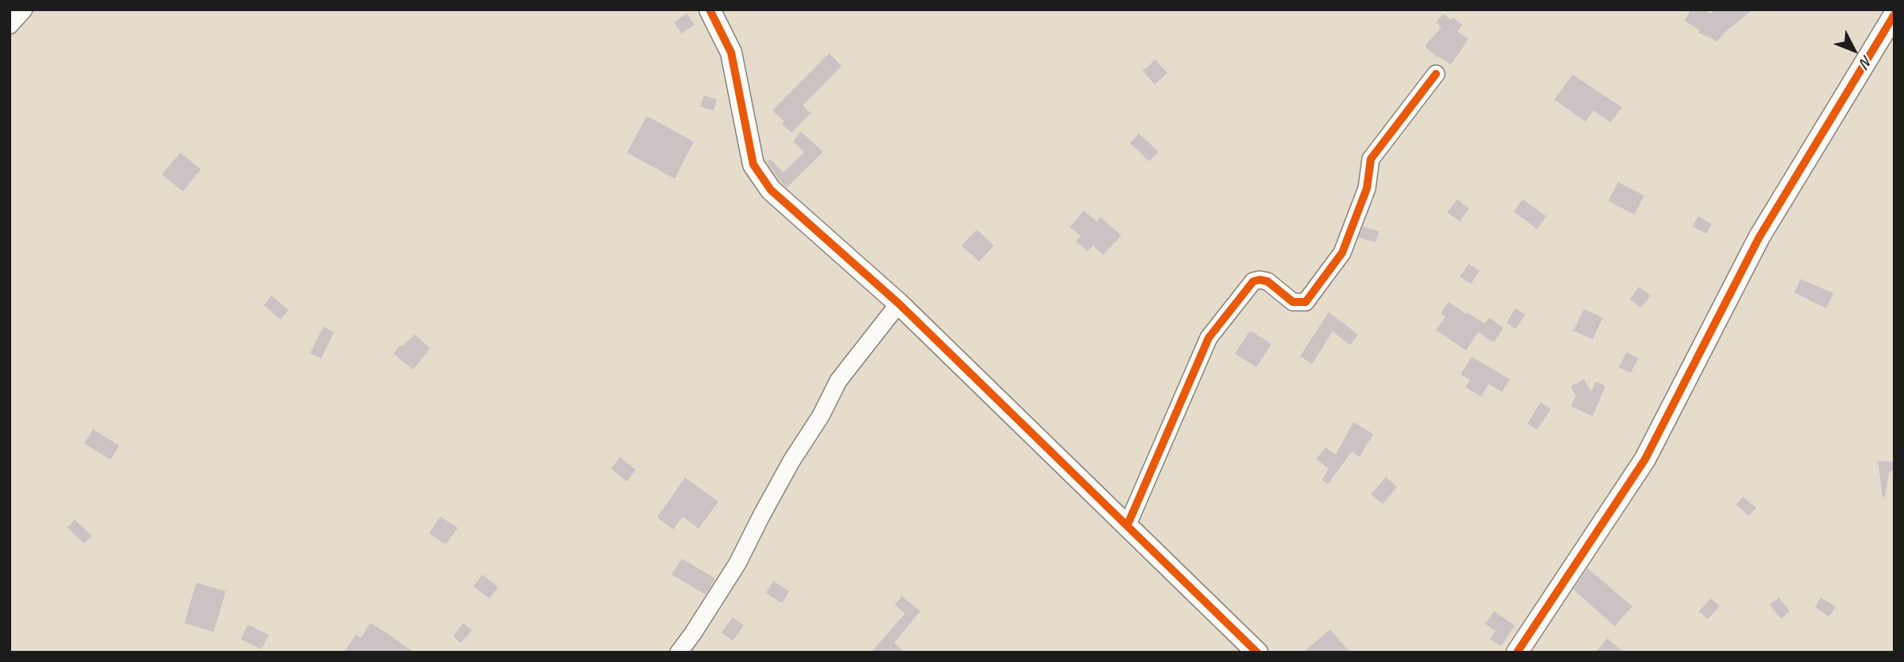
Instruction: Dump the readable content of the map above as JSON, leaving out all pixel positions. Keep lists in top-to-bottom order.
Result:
{
  "north": "bottom right"
}
